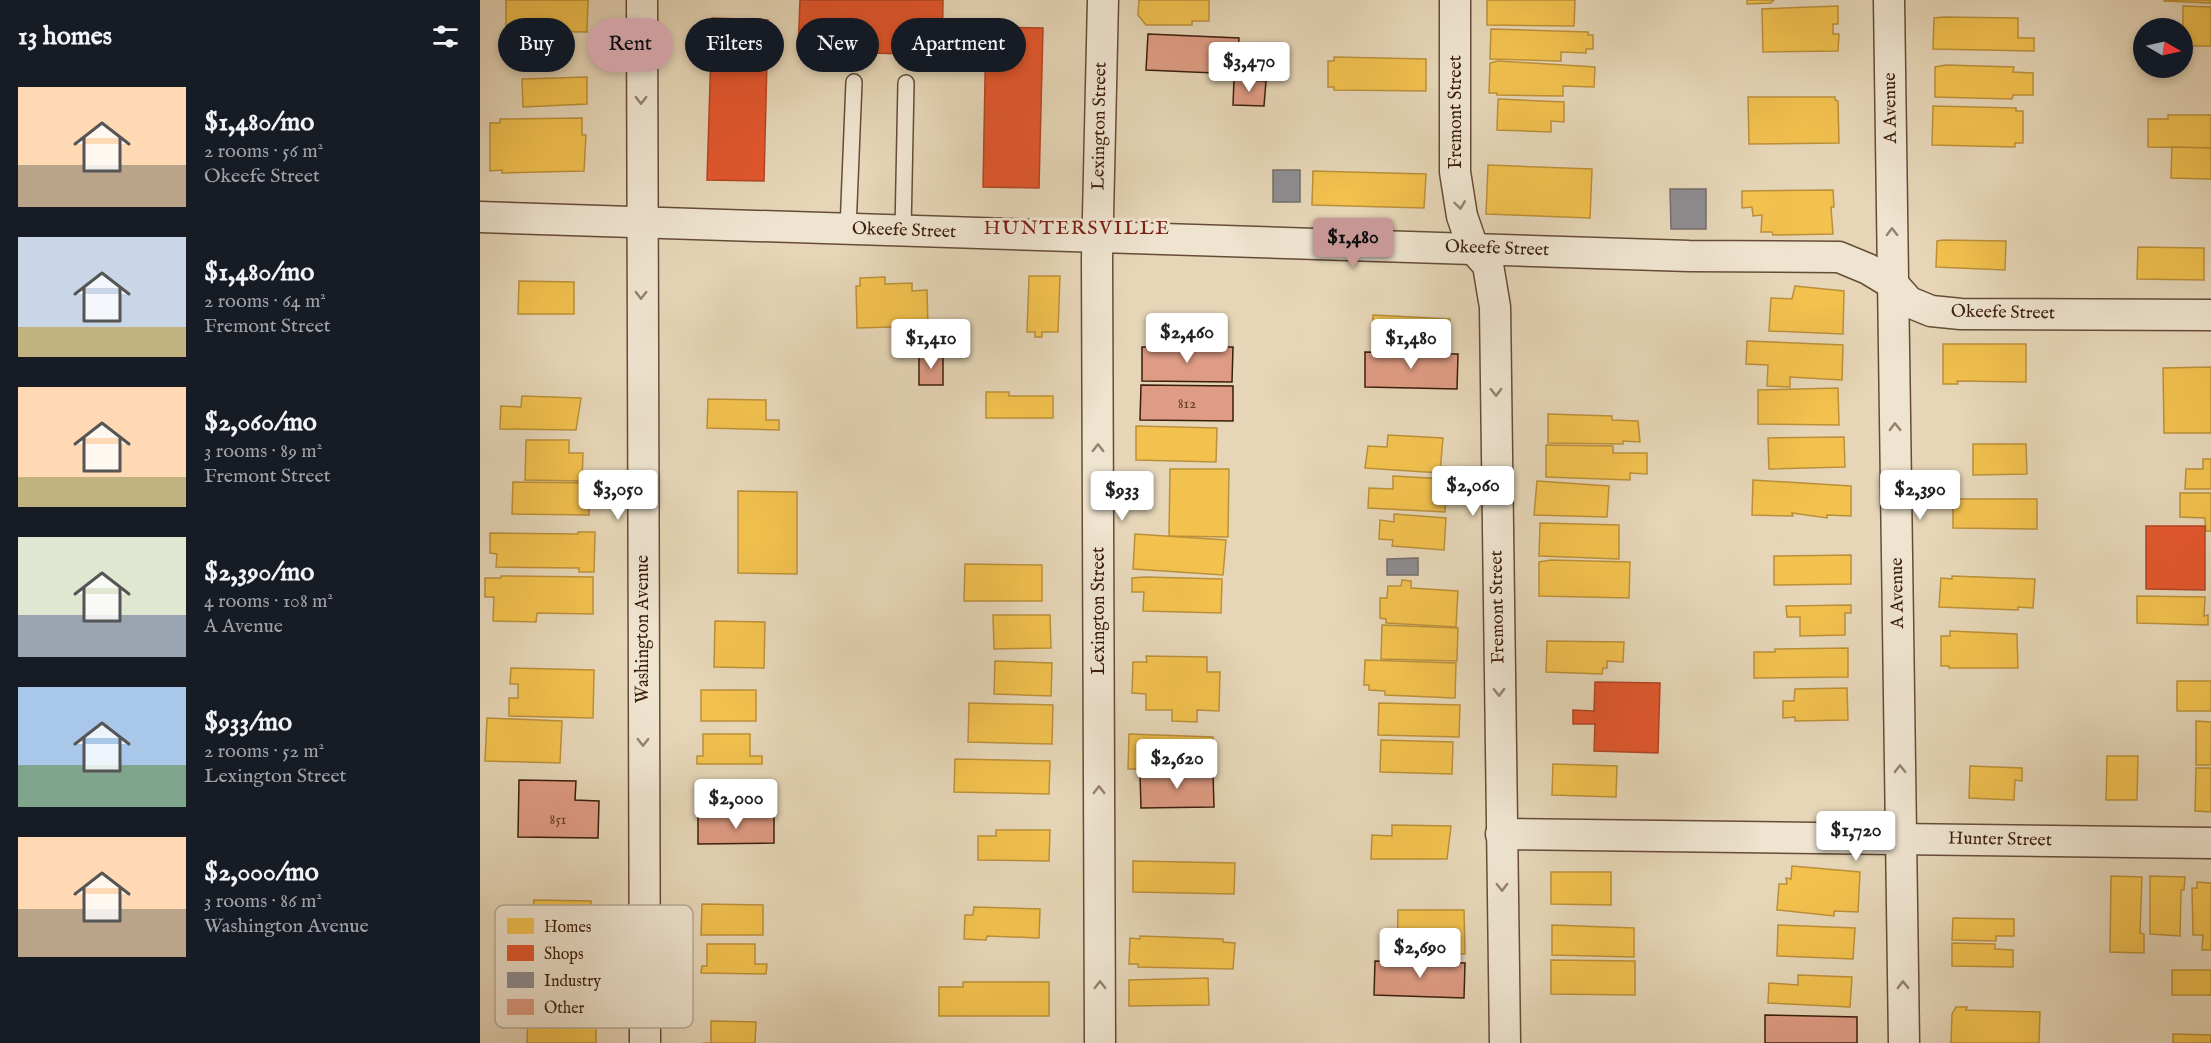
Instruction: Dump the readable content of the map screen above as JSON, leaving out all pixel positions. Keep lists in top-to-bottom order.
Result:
{
  "streets": {
    "street": [
      "A Avenue",
      "Fremont Street",
      "Lexington Street",
      "Okeefe Street",
      "Washington Avenue",
      "Hunter Street"
    ]
  },
  "crossings": [
    ["A Avenue", "Okeefe Street"],
    ["A Avenue", "Hunter Street"],
    ["Fremont Street", "Okeefe Street"],
    ["Fremont Street", "Hunter Street"],
    ["Lexington Street", "Okeefe Street"],
    ["Okeefe Street", "Washington Avenue"]
  ],
  "one_way": [
    "A Avenue",
    "Fremont Street",
    "Lexington Street",
    "Washington Avenue"
  ],
  "districts": ["HUNTERSVILLE"],
  "house_numbers": ["812", "851"],
  "legend": [
    "Homes",
    "Shops",
    "Industry",
    "Other"
  ],
  "north": "right",
  "page": {
    "heading": "13 homes",
    "chip": [
      "Buy",
      "Rent",
      "Filters",
      "New",
      "Apartment"
    ],
    "price": [
      "$3,470",
      "$1,480",
      "$2,460",
      "$1,410",
      "$1,480",
      "$2,060",
      "$3,050",
      "$2,390",
      "$933",
      "$2,620",
      "$2,000",
      "$1,720",
      "$2,690"
    ],
    "list": [
      {
        "name": "$1,480/mo",
        "note": "2 rooms · 56 m² · Okeefe Street"
      },
      {
        "name": "$1,480/mo",
        "note": "2 rooms · 64 m² · Fremont Street"
      },
      {
        "name": "$2,060/mo",
        "note": "3 rooms · 89 m² · Fremont Street"
      },
      {
        "name": "$2,390/mo",
        "note": "4 rooms · 108 m² · A Avenue"
      },
      {
        "name": "$933/mo",
        "note": "2 rooms · 52 m² · Lexington Street"
      },
      {
        "name": "$2,000/mo",
        "note": "3 rooms · 86 m² · Washington Avenue"
      }
    ]
  }
}
